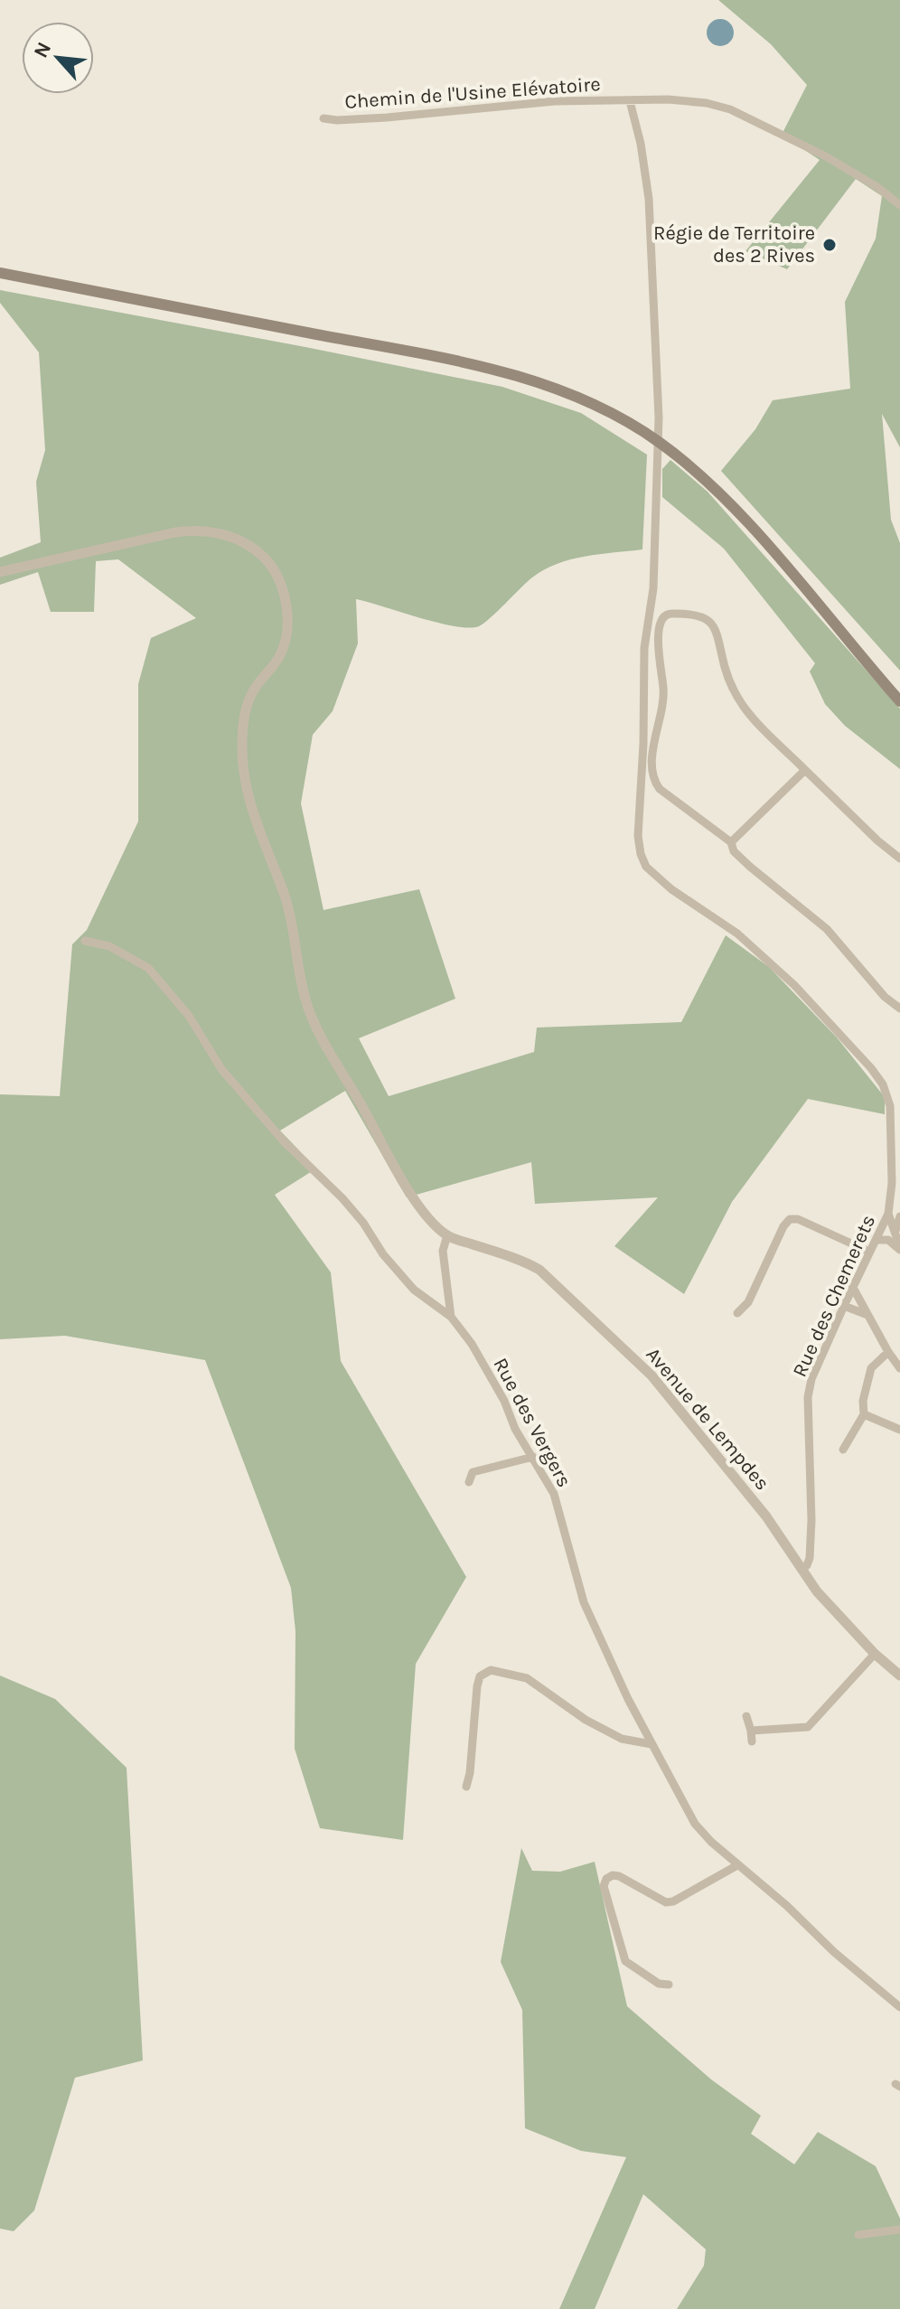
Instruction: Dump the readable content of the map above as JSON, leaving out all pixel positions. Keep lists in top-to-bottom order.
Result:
{
  "streets": {
    "street": [
      "Chemin de l'Usine Elévatoire",
      "Rue des Chemerets",
      "Avenue de Lempdes",
      "Rue des Vergers"
    ]
  },
  "crossings": [
    ["Chemin de l'Usine Elévatoire", "Rue des Chemerets"],
    ["Rue des Chemerets", "Avenue de Lempdes"]
  ],
  "places": ["Régie de Territoire des 2 Rives"],
  "north": "top left"
}
